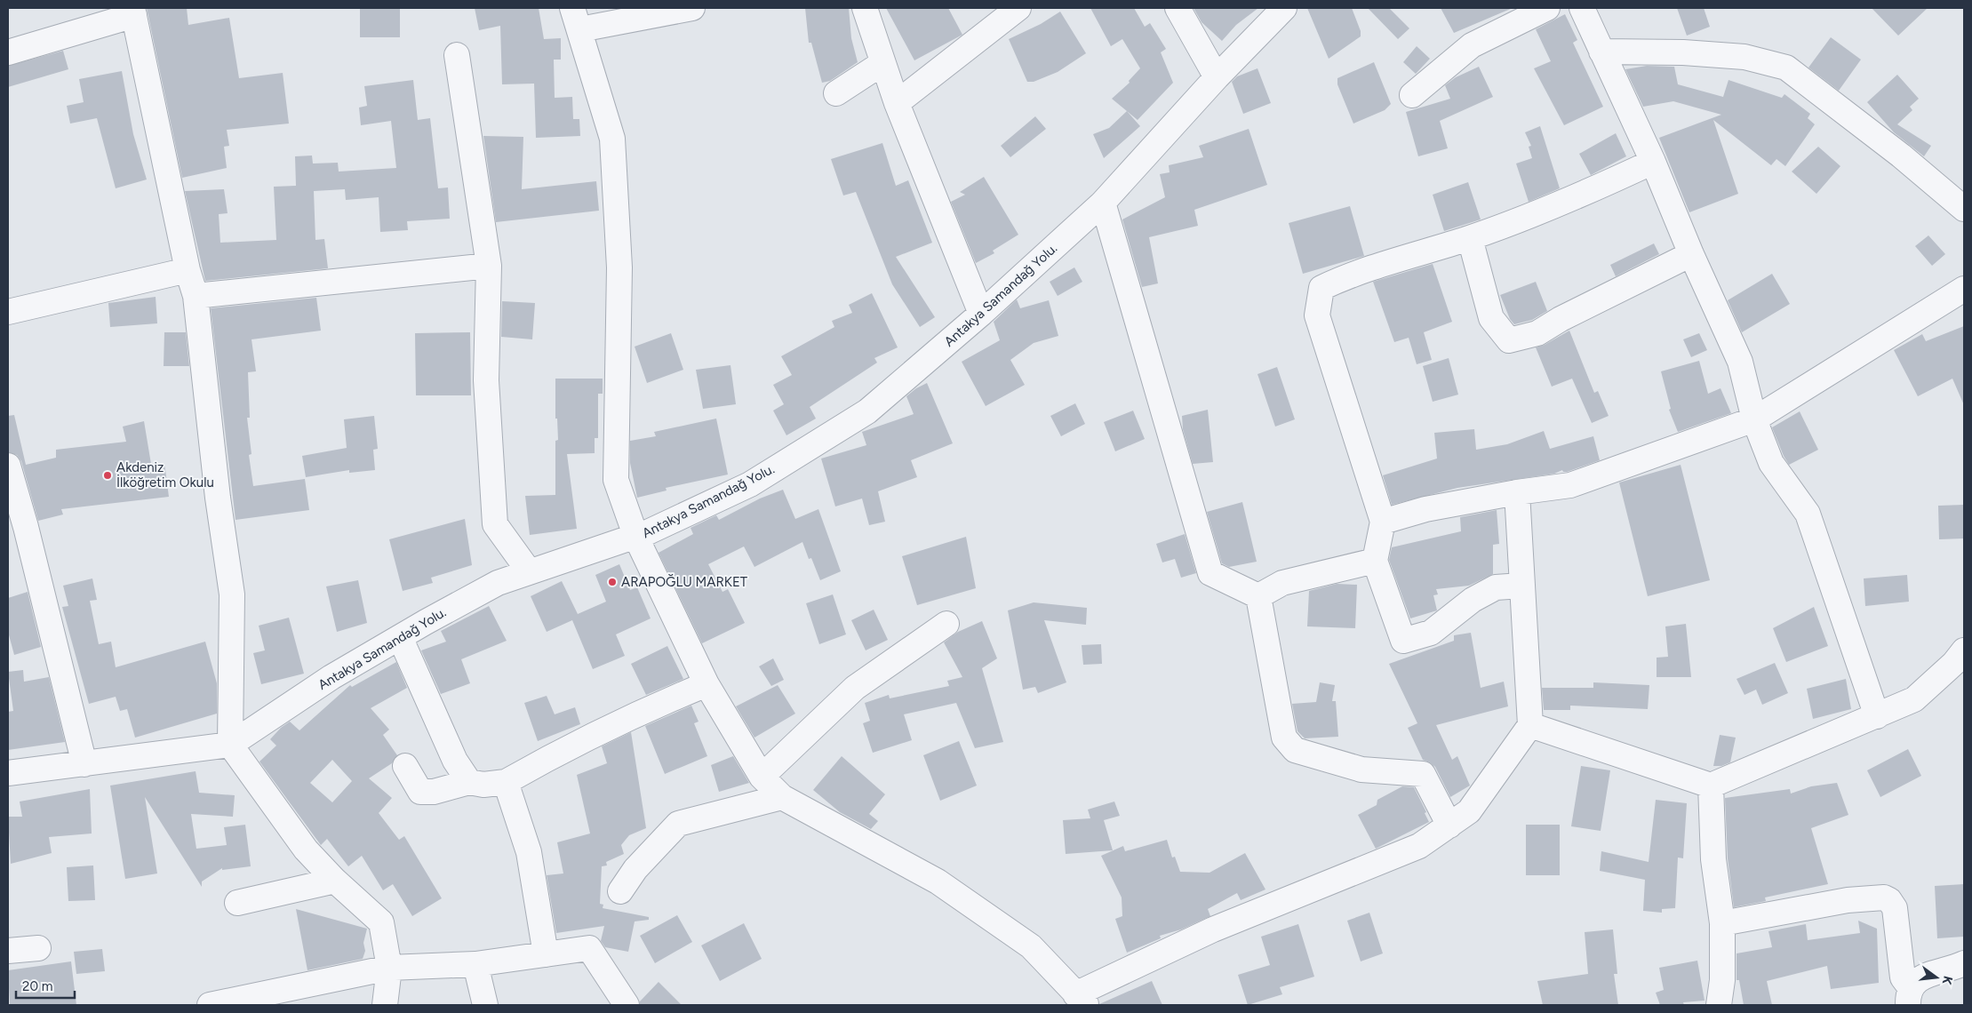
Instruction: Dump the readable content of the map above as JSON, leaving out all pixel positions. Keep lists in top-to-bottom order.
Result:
{
  "streets": {
    "street": ["Antakya Samandağ Yolu."]
  },
  "places": ["Akdeniz İlköğretim Okulu", "ARAPOĞLU MARKET"],
  "scale_bar": "20 m",
  "north": "right"
}
